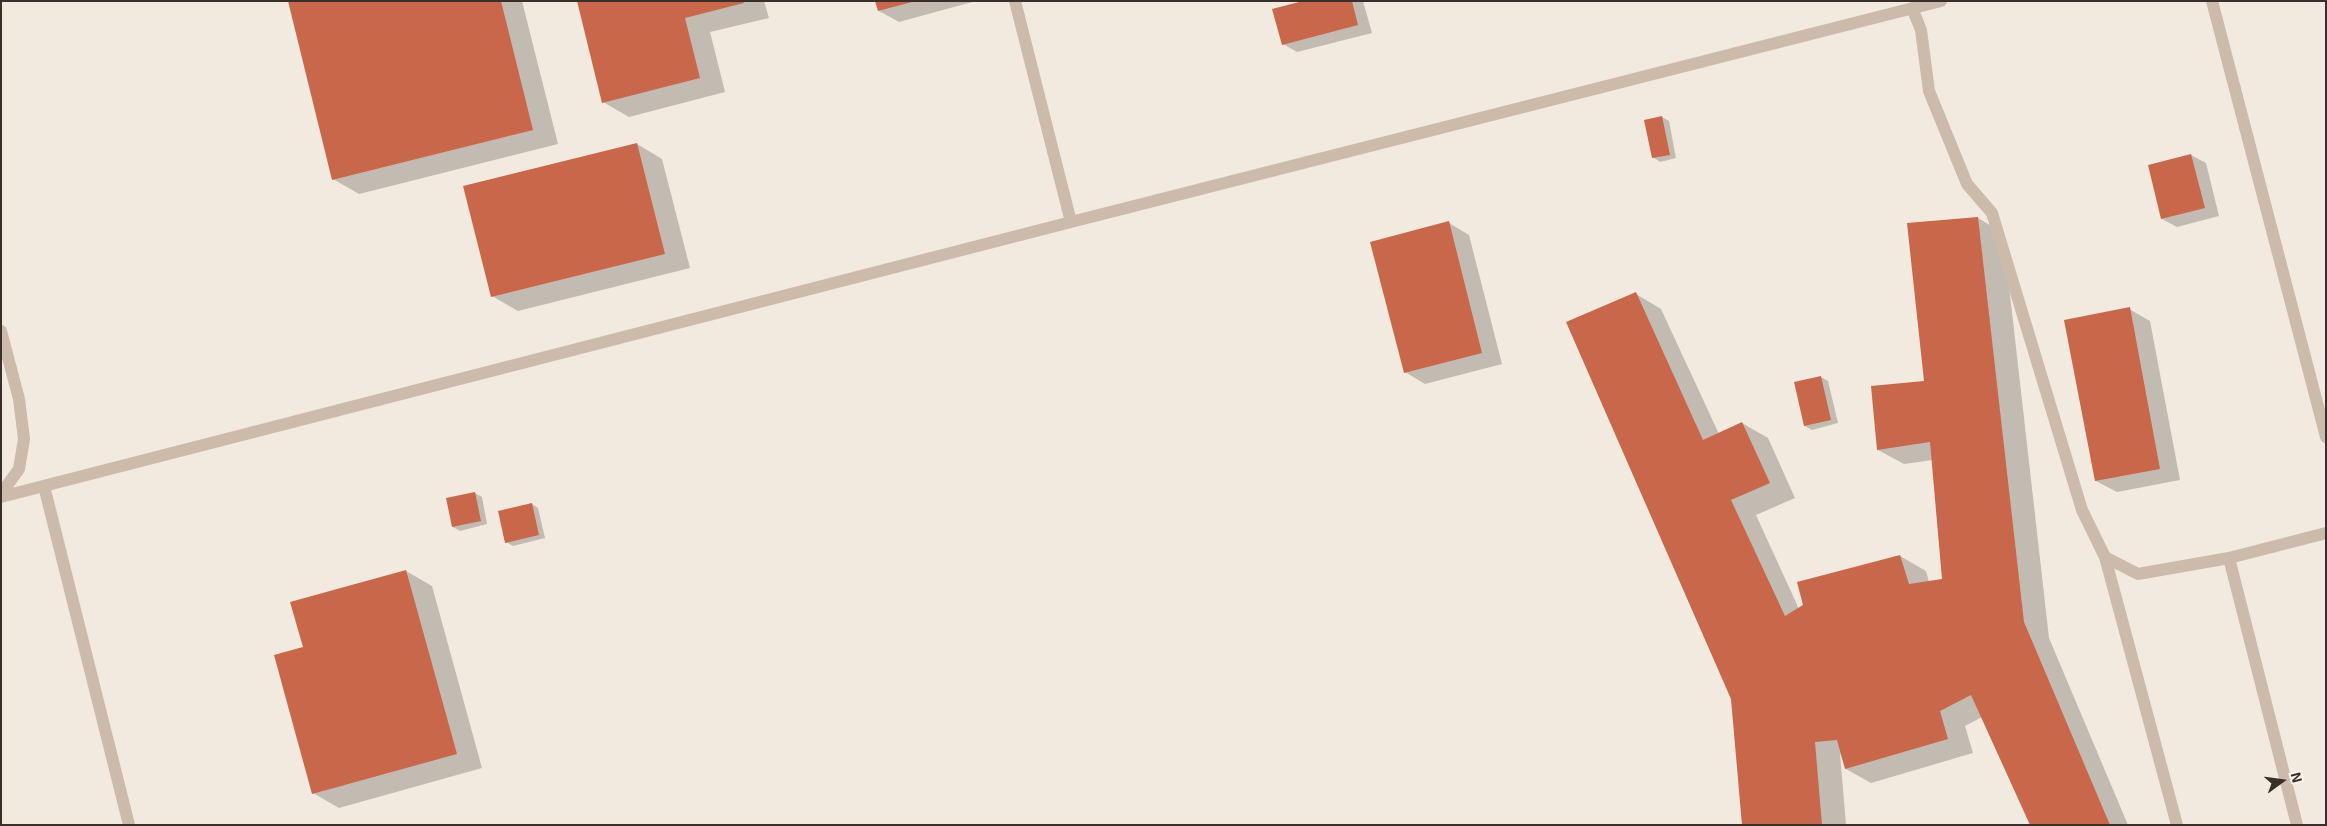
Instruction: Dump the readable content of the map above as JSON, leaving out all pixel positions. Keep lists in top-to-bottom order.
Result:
{
  "north": "right"
}
